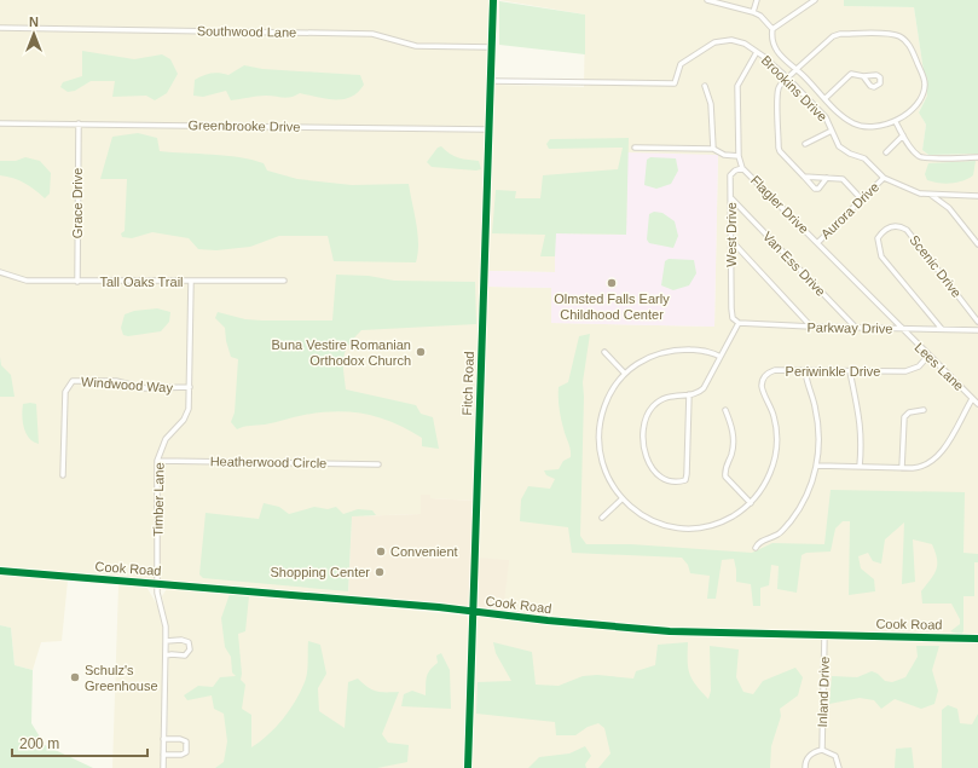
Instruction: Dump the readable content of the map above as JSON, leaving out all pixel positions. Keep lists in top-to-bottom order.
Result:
{
  "streets": {
    "street": [
      "Southwood Lane",
      "Brookins Drive",
      "Greenbrooke Drive",
      "Grace Drive",
      "Flagler Drive",
      "Aurora Drive",
      "West Drive",
      "Van Ess Drive",
      "Scenic Drive",
      "Tall Oaks Trail",
      "Parkway Drive",
      "Lees Lane",
      "Periwinkle Drive",
      "Fitch Road",
      "Windwood Way",
      "Heatherwood Circle",
      "Timber Lane",
      "Cook Road",
      "Inland Drive"
    ]
  },
  "crossings": [
    ["Southwood Lane", "Fitch Road"],
    ["Brookins Drive", "Flagler Drive"],
    ["Brookins Drive", "Aurora Drive"],
    ["Brookins Drive", "Fitch Road"],
    ["Greenbrooke Drive", "Grace Drive"],
    ["Greenbrooke Drive", "Fitch Road"],
    ["Grace Drive", "Tall Oaks Trail"],
    ["Flagler Drive", "Aurora Drive"],
    ["Flagler Drive", "West Drive"],
    ["Flagler Drive", "Parkway Drive"],
    ["Flagler Drive", "Lees Lane"],
    ["West Drive", "Van Ess Drive"],
    ["West Drive", "Parkway Drive"],
    ["Van Ess Drive", "Parkway Drive"],
    ["Scenic Drive", "Parkway Drive"],
    ["Tall Oaks Trail", "Timber Lane"],
    ["Parkway Drive", "Lees Lane"],
    ["Lees Lane", "Periwinkle Drive"],
    ["Fitch Road", "Cook Road"],
    ["Windwood Way", "Timber Lane"],
    ["Heatherwood Circle", "Timber Lane"],
    ["Timber Lane", "Cook Road"],
    ["Cook Road", "Inland Drive"]
  ],
  "places": [
    "Olmsted Falls Early Childhood Center",
    "Buna Vestire Romanian Orthodox Church",
    "Convenient",
    "Shopping Center",
    "Schulz's Greenhouse"
  ],
  "scale_bar": "200 m",
  "north": "top"
}
